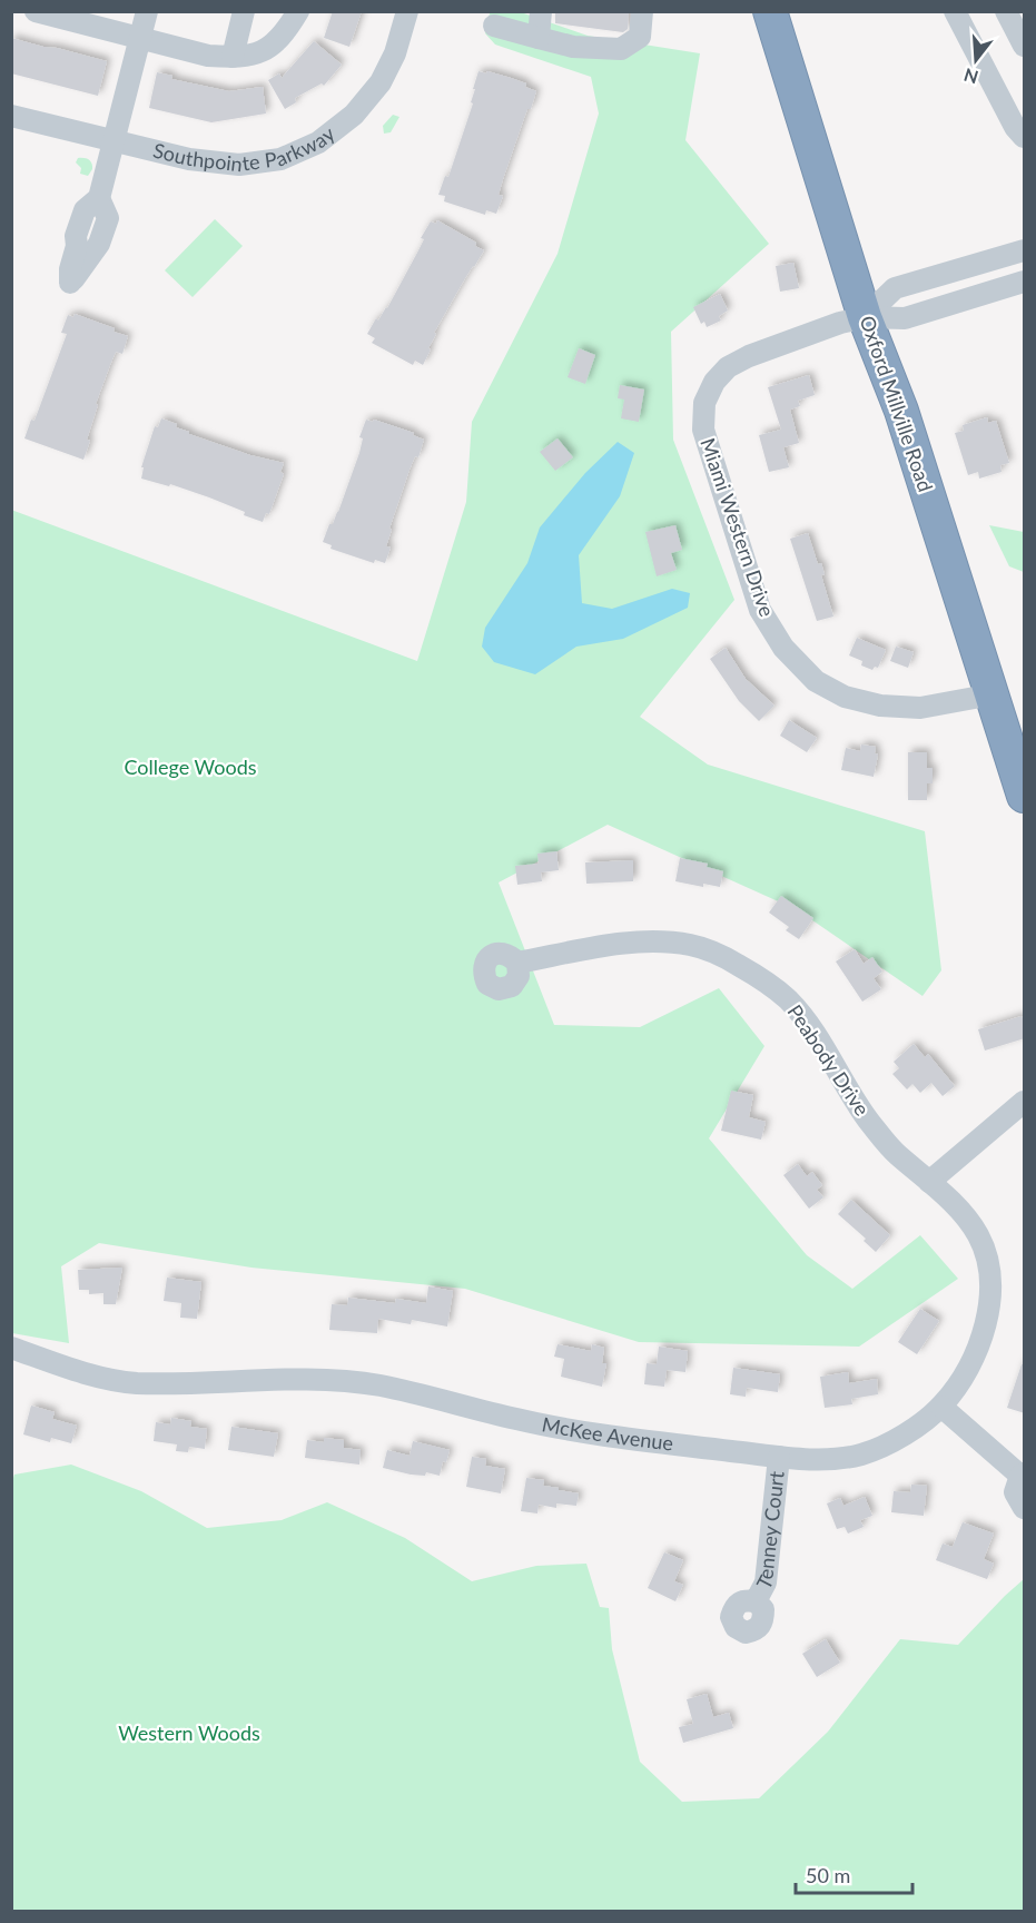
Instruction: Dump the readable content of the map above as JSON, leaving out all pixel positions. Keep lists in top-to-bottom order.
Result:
{
  "streets": {
    "highway": ["Oxford Millville Road"],
    "street": [
      "Southpointe Parkway",
      "Miami Western Drive",
      "Peabody Drive",
      "McKee Avenue",
      "Tenney Court"
    ]
  },
  "crossings": [
    ["Oxford Millville Road", "Miami Western Drive"],
    ["Peabody Drive", "McKee Avenue"],
    ["McKee Avenue", "Tenney Court"]
  ],
  "parks": ["College Woods", "Western Woods"],
  "scale_bar": "50 m",
  "north": "bottom"
}
